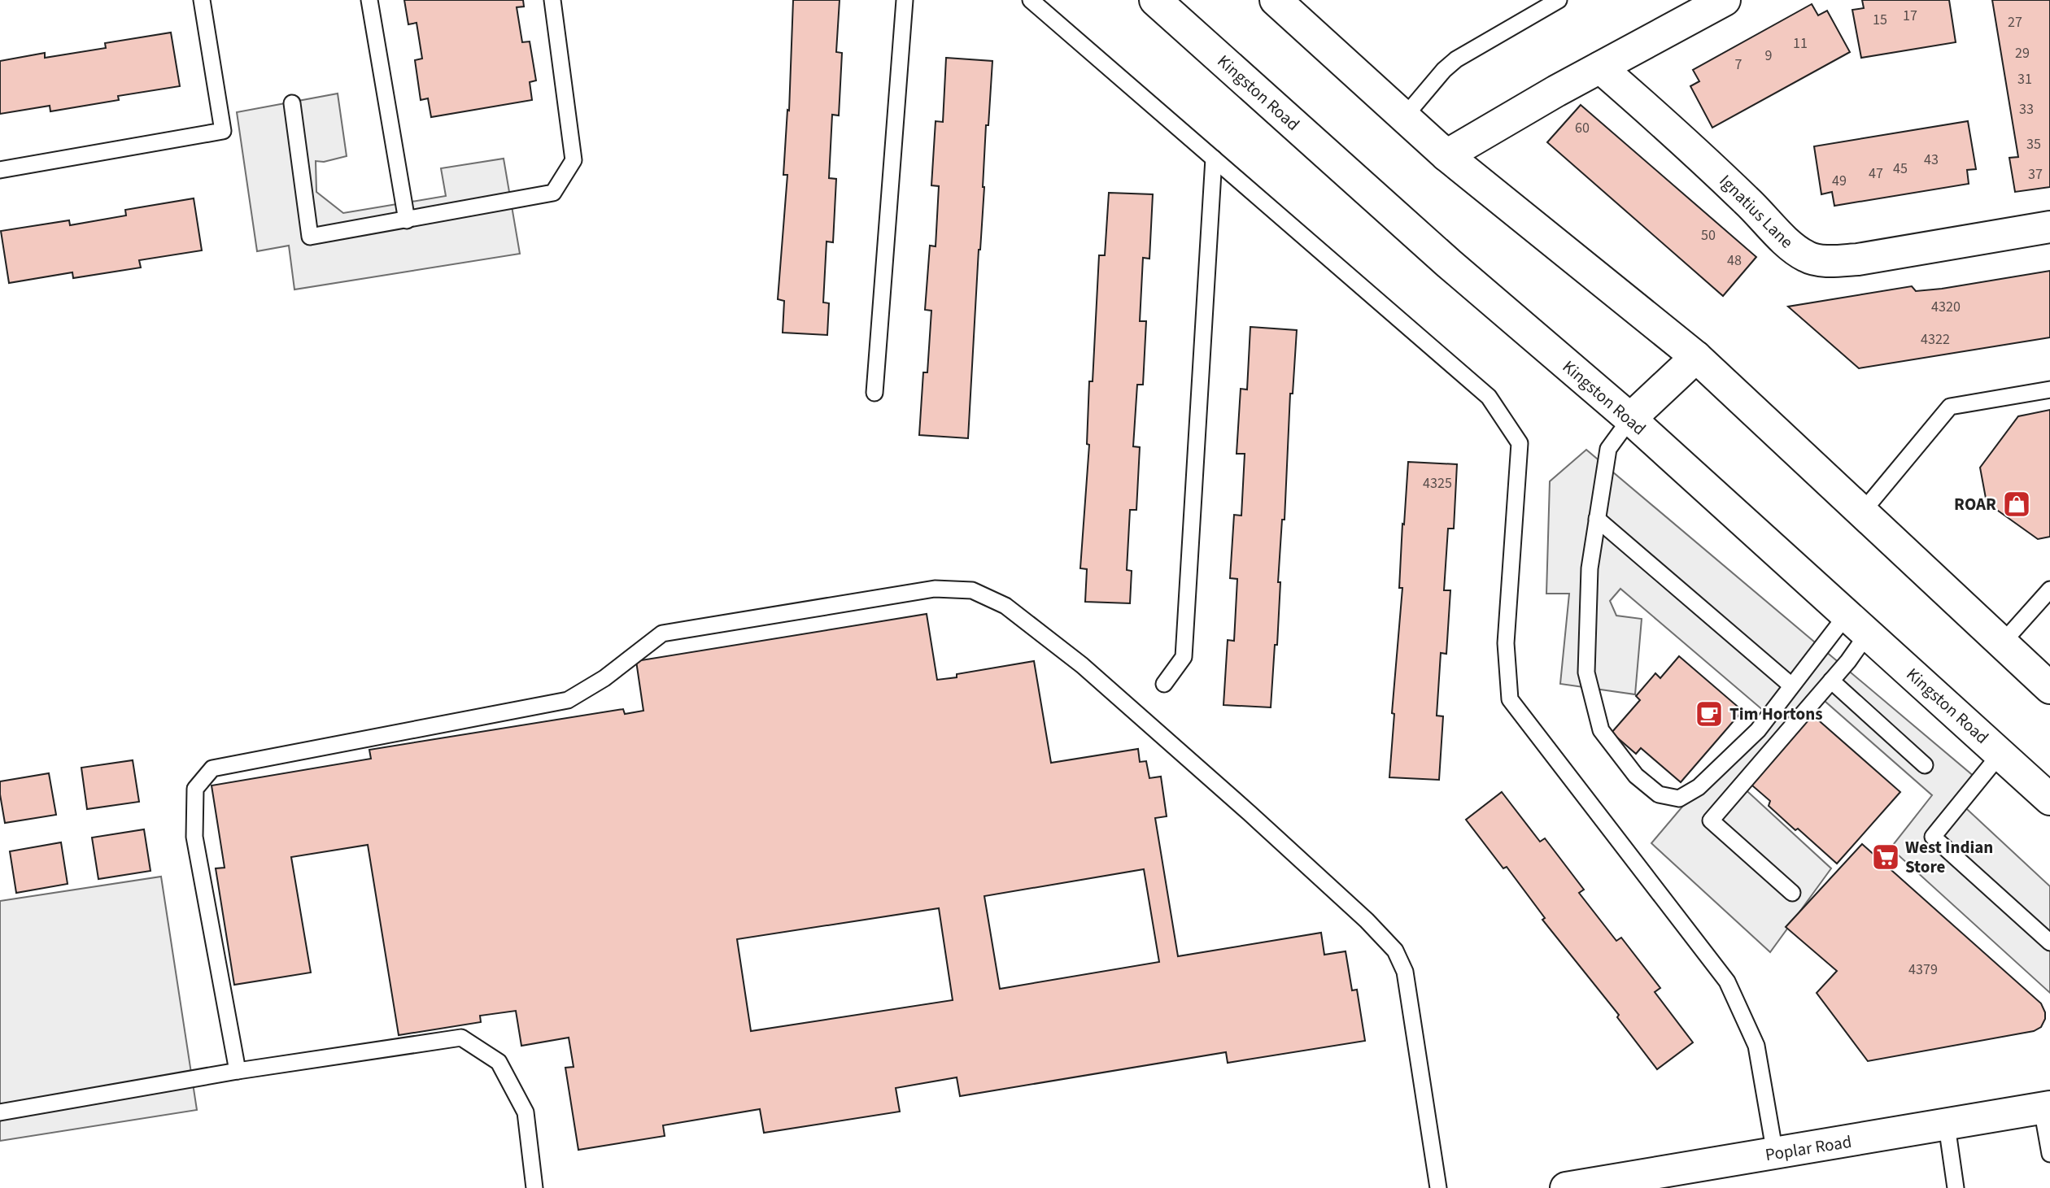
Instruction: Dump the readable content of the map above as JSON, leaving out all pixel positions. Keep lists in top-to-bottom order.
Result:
{
  "streets": {
    "main road": ["Kingston Road", "Ignatius Lane", "Poplar Road"]
  },
  "places": {
    "shop": ["ROAR"],
    "cafe": ["Tim Hortons"],
    "supermarket": ["West Indian Store"]
  },
  "house_numbers": [
    "17",
    "15",
    "27",
    "11",
    "29",
    "9",
    "7",
    "31",
    "33",
    "60",
    "35",
    "43",
    "45",
    "47",
    "37",
    "49",
    "50",
    "48",
    "4320",
    "4322",
    "4325",
    "4379"
  ]
}
